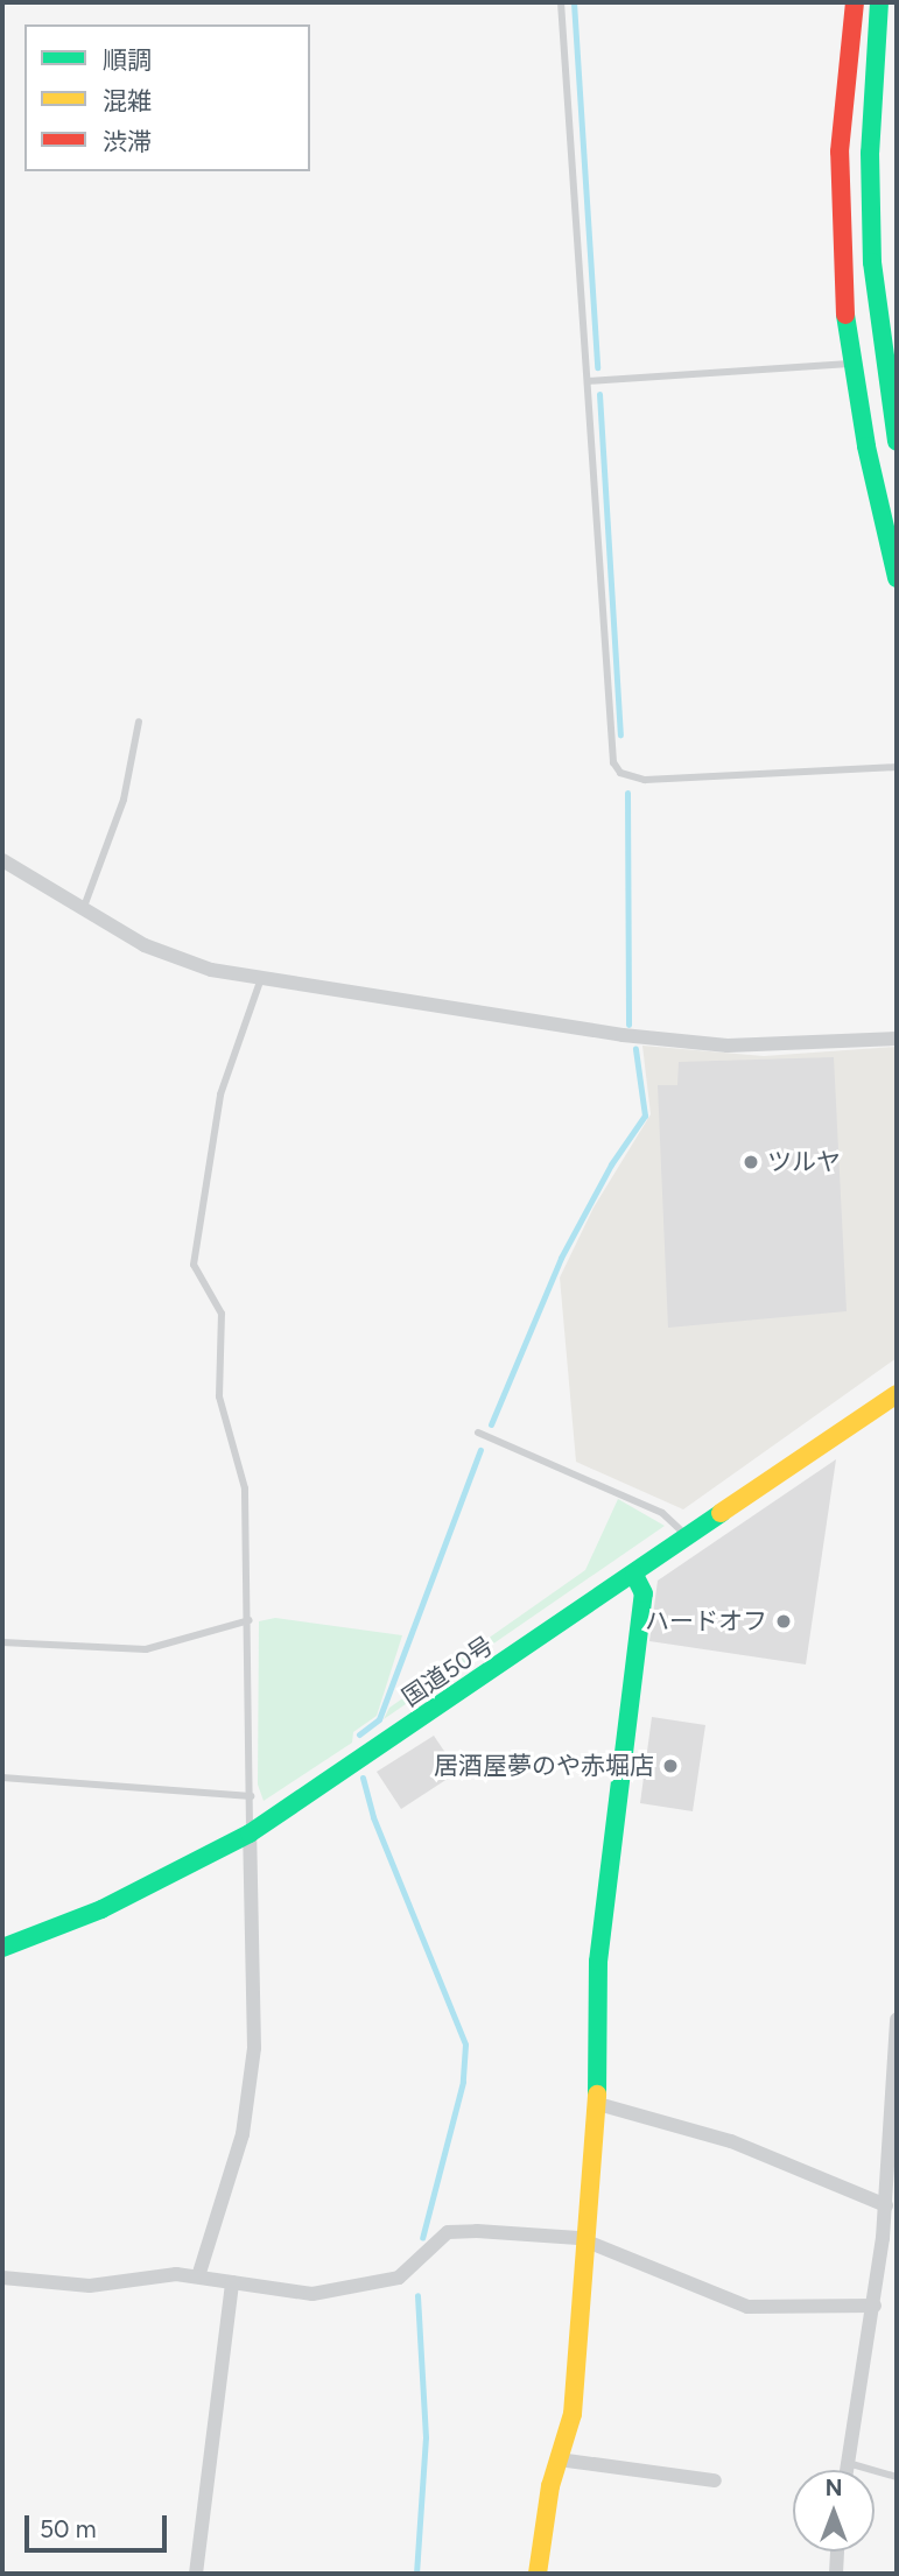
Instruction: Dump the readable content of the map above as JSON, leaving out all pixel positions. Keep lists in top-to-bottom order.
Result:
{
  "streets": {
    "main road": ["国道50号"]
  },
  "places": ["ツルヤ", "ハードオフ", "居酒屋夢のや赤堀店"],
  "legend": ["順調", "混雑", "渋滞"],
  "scale_bar": "50 m",
  "north": "top"
}
